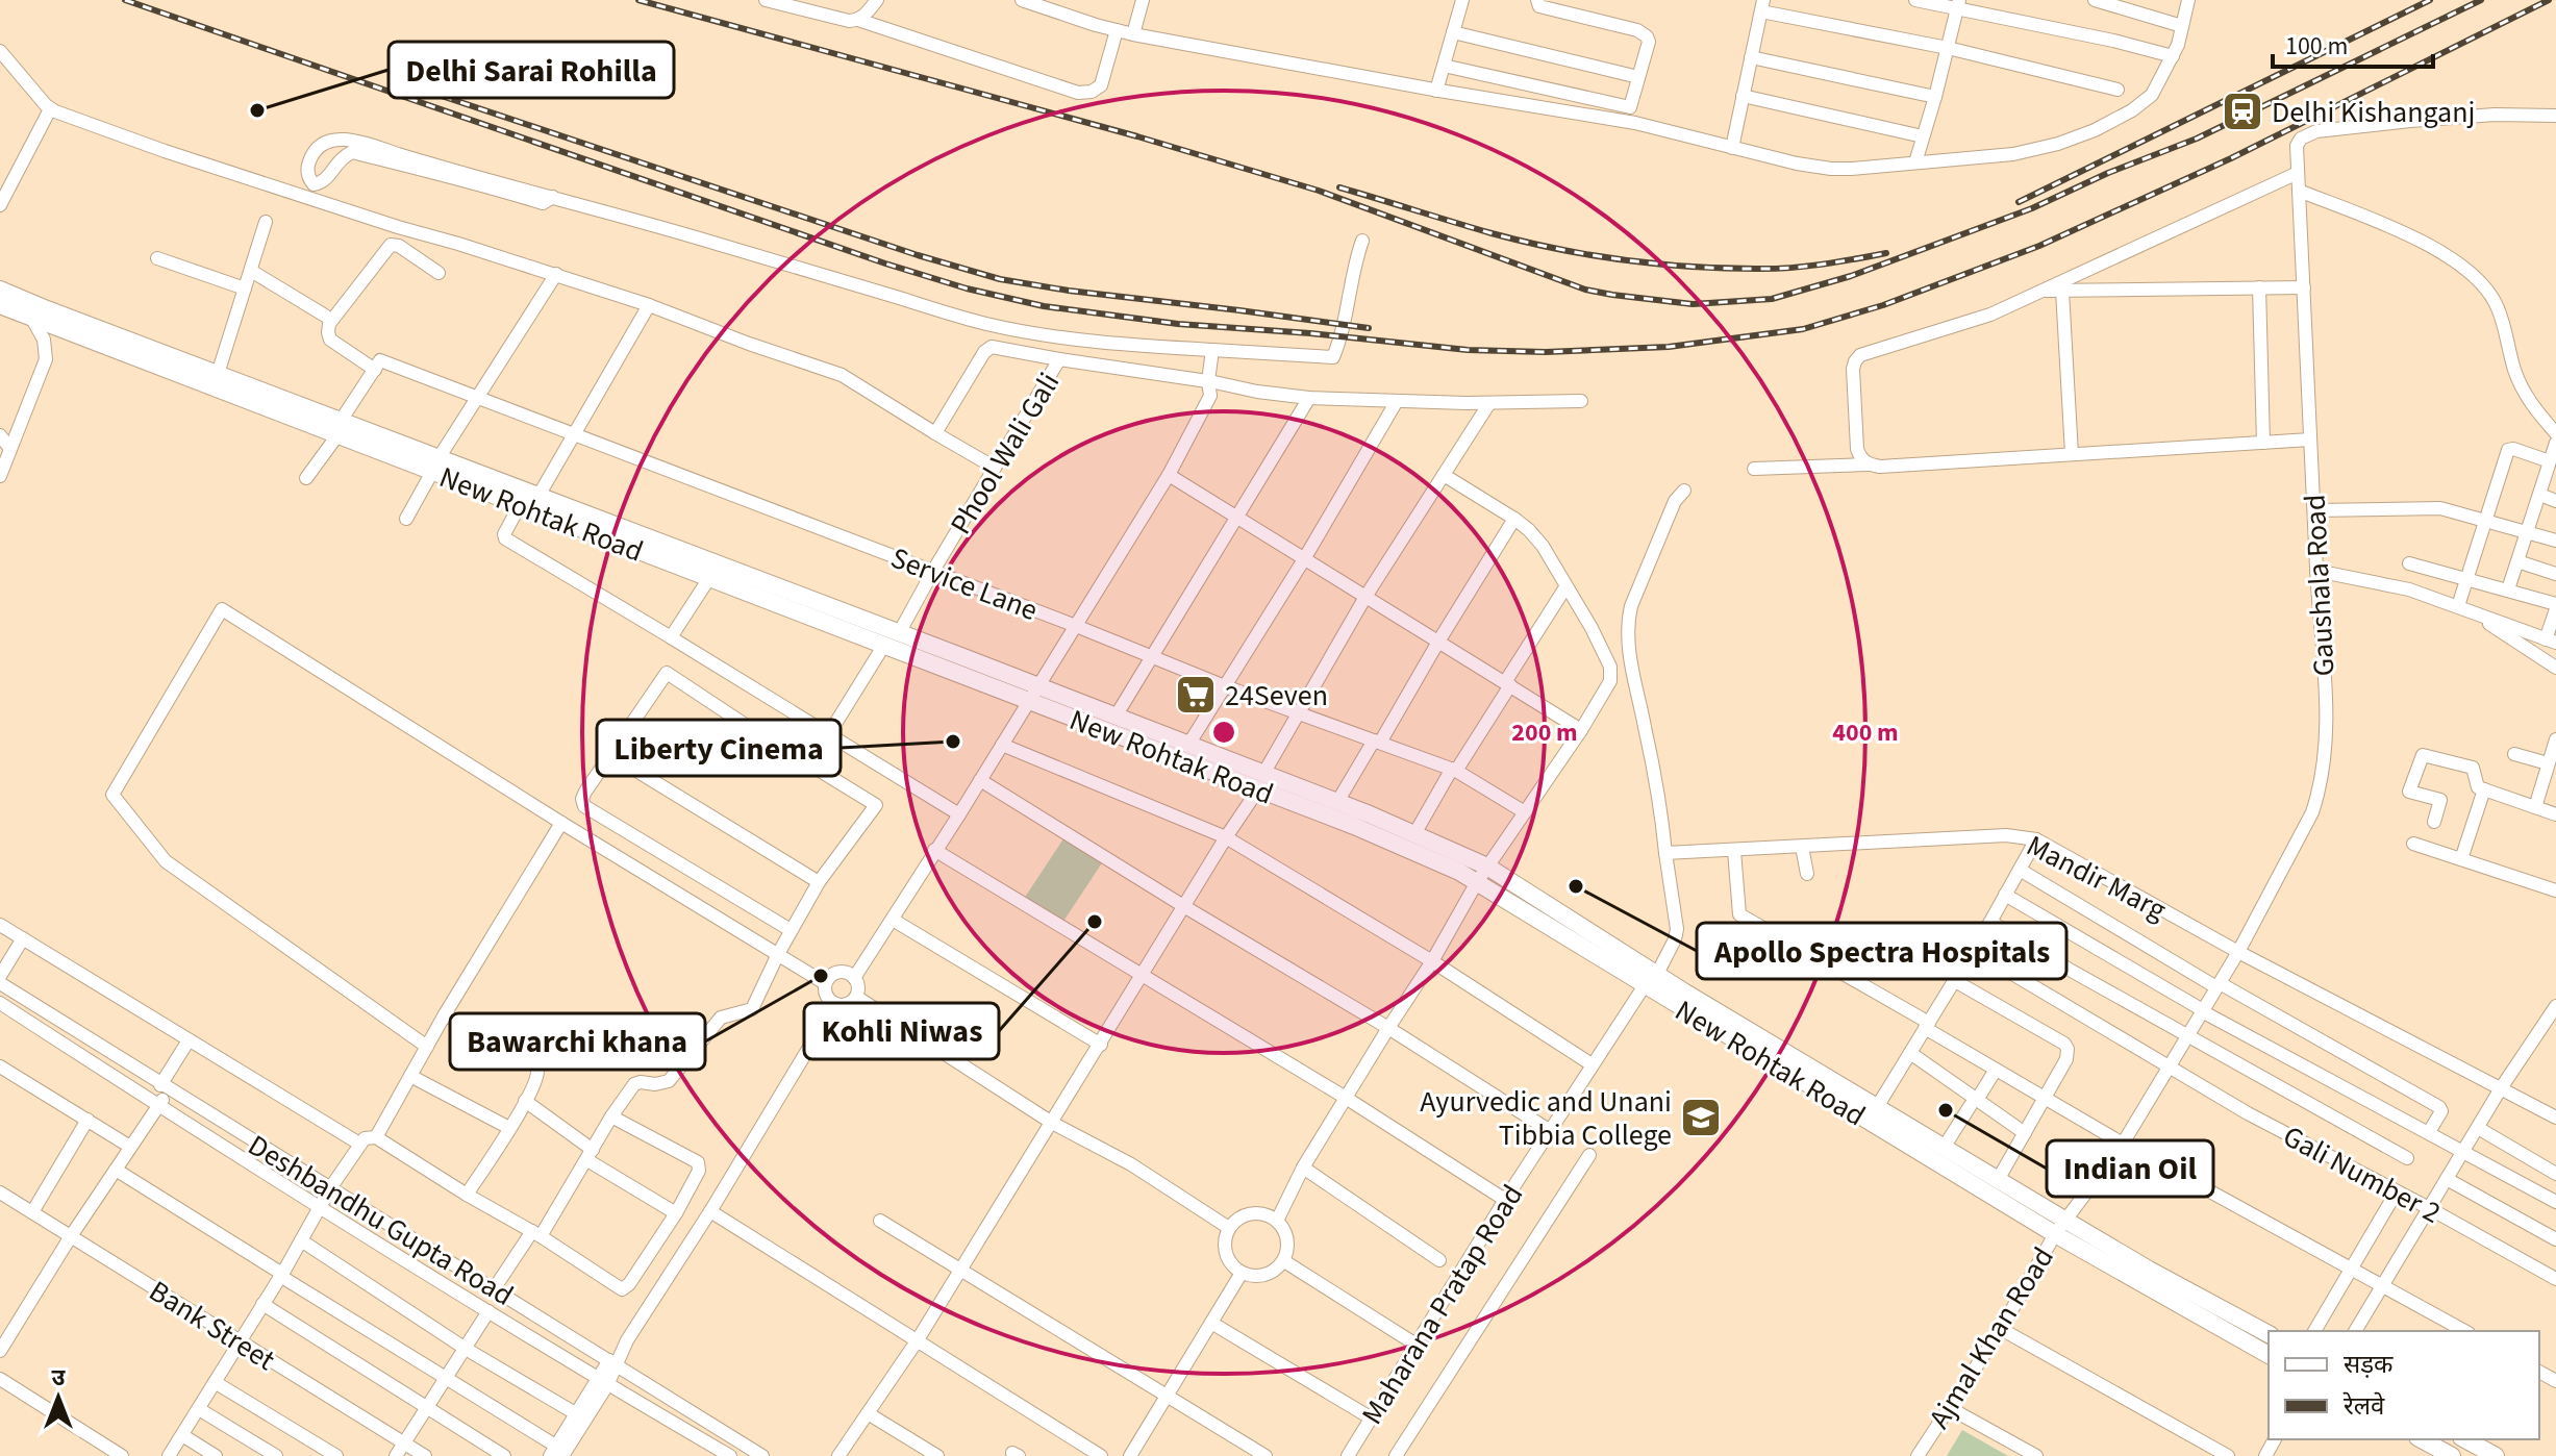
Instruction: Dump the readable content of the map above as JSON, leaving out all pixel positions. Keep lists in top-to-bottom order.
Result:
{
  "streets": {
    "main road": ["New Rohtak Road"],
    "street": [
      "Phool Wali Gali",
      "Service Lane",
      "Gaushala Road",
      "Mandir Marg",
      "Gali Number 2",
      "Deshbandhu Gupta Road",
      "Maharana Pratap Road",
      "Bank Street",
      "Ajmal Khan Road"
    ]
  },
  "crossings": [
    ["Phool Wali Gali", "New Rohtak Road"],
    ["Phool Wali Gali", "Service Lane"],
    ["New Rohtak Road", "Gaushala Road"],
    ["New Rohtak Road", "Maharana Pratap Road"],
    ["New Rohtak Road", "Ajmal Khan Road"],
    ["Gaushala Road", "Mandir Marg"],
    ["Gaushala Road", "Gali Number 2"],
    ["Gaushala Road", "Ajmal Khan Road"]
  ],
  "places": {
    "other": [
      "Delhi Sarai Rohilla",
      "Liberty Cinema",
      "Apollo Spectra Hospitals",
      "Kohli Niwas",
      "Bawarchi khana",
      "Indian Oil"
    ],
    "station": ["Delhi Kishanganj"],
    "supermarket": ["24Seven"],
    "school or university": ["Ayurvedic and Unani Tibbia College"]
  },
  "legend": ["सड़क", "रेलवे"],
  "scale_bar": "100 m",
  "north": "top",
  "rings": ["200 m", "400 m"]
}
